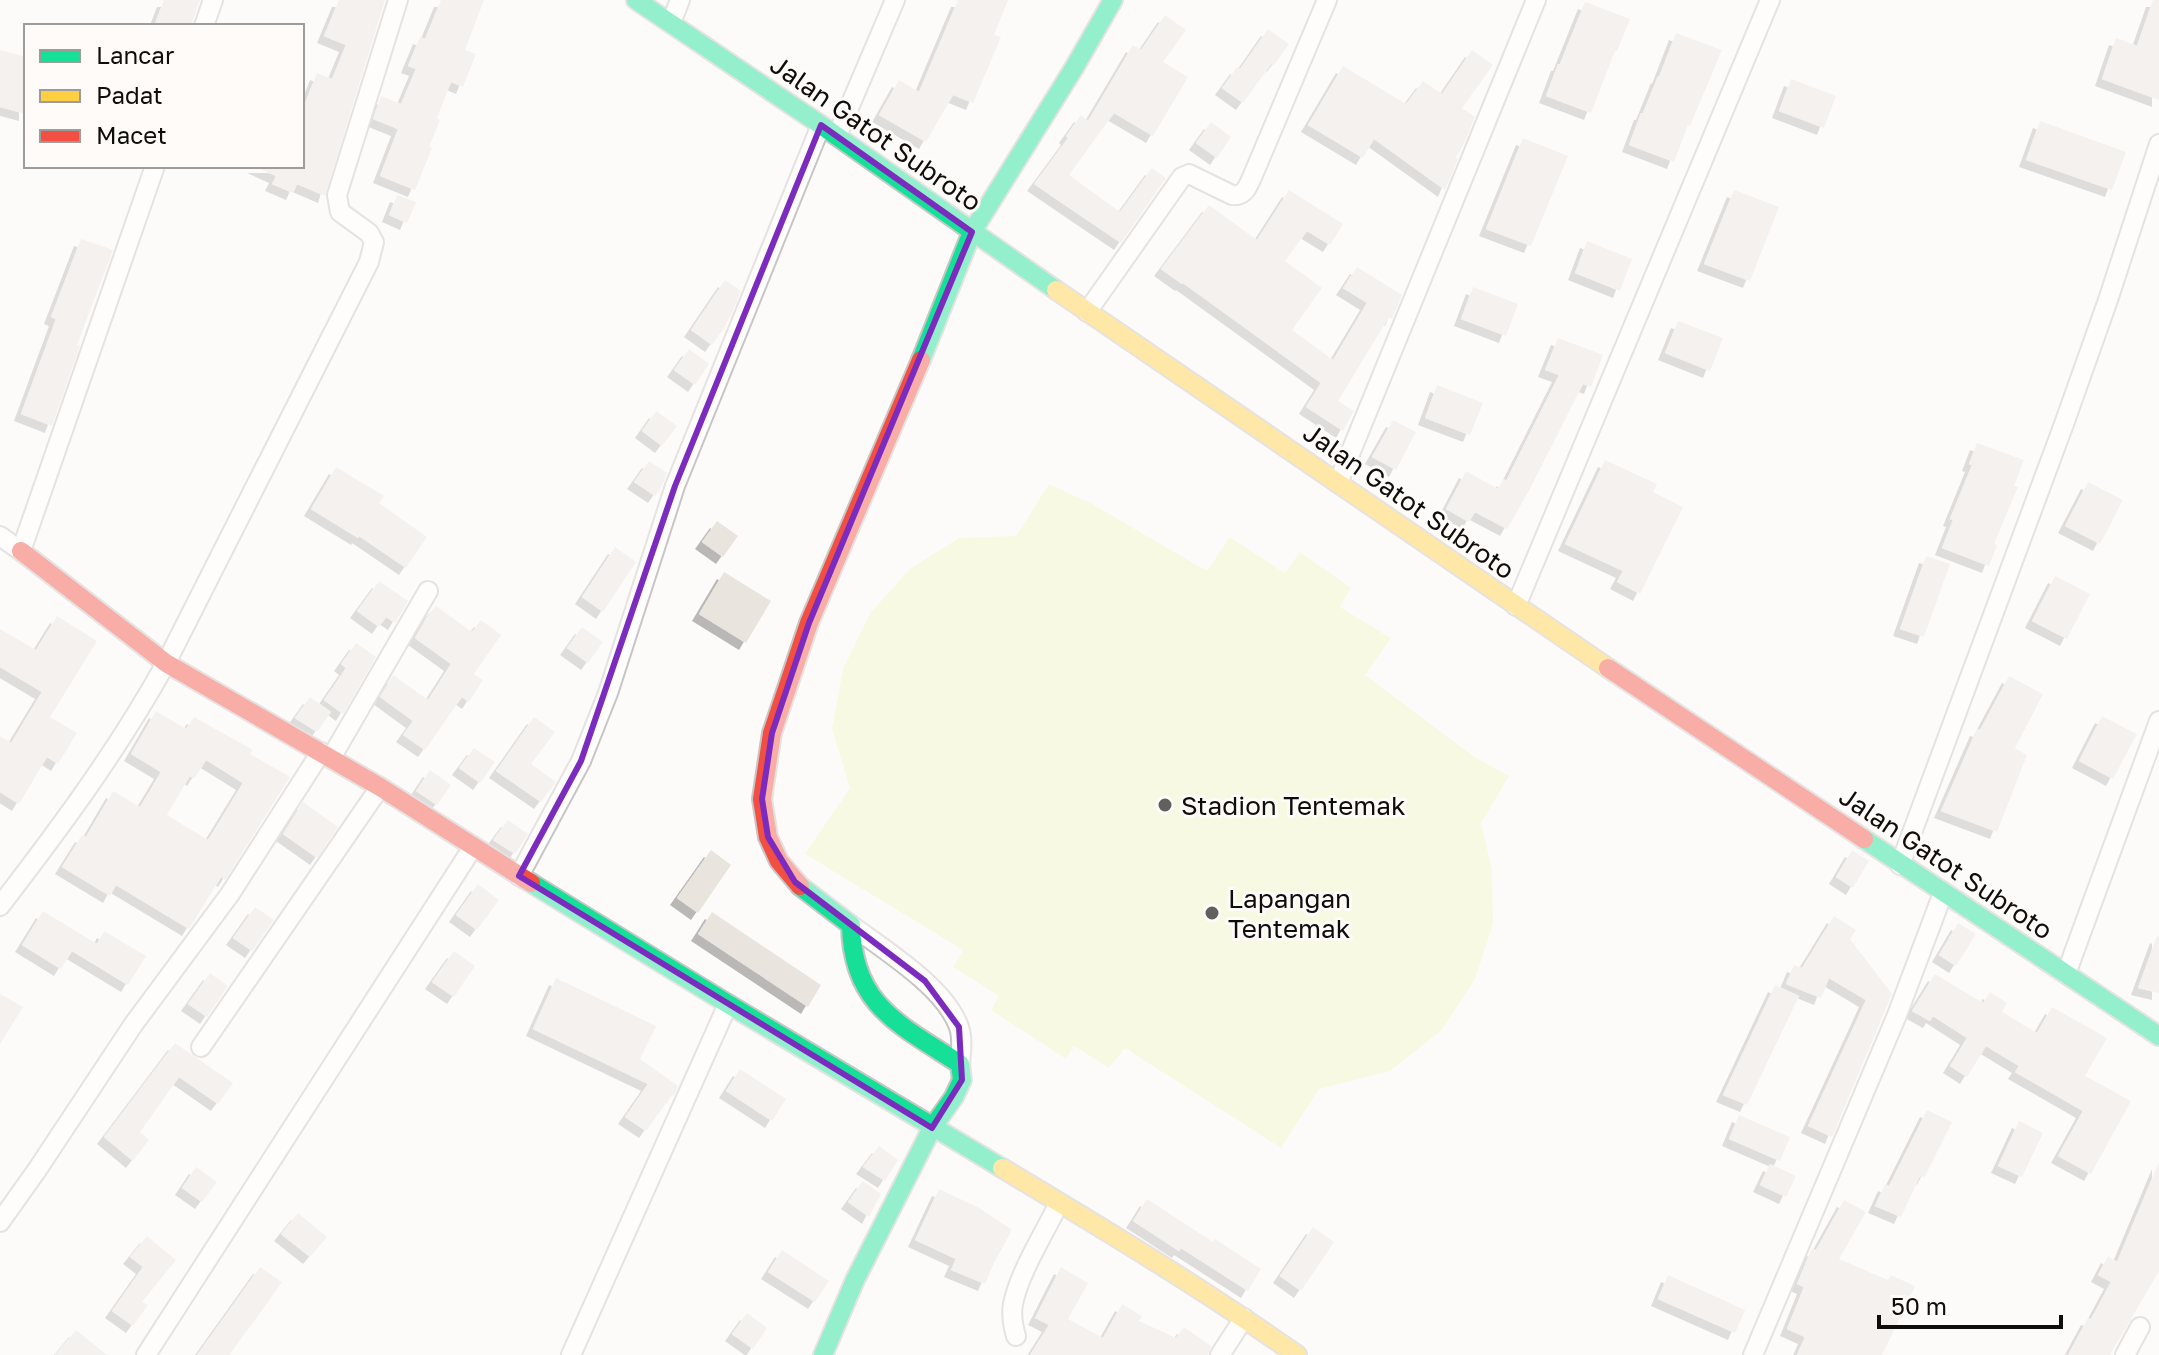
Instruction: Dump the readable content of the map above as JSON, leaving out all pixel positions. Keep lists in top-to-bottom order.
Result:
{
  "streets": {
    "street": ["Jalan Gatot Subroto"]
  },
  "places": ["Stadion Tentemak", "Lapangan Tentemak"],
  "legend": ["Lancar", "Padat", "Macet"],
  "scale_bar": "50 m"
}
